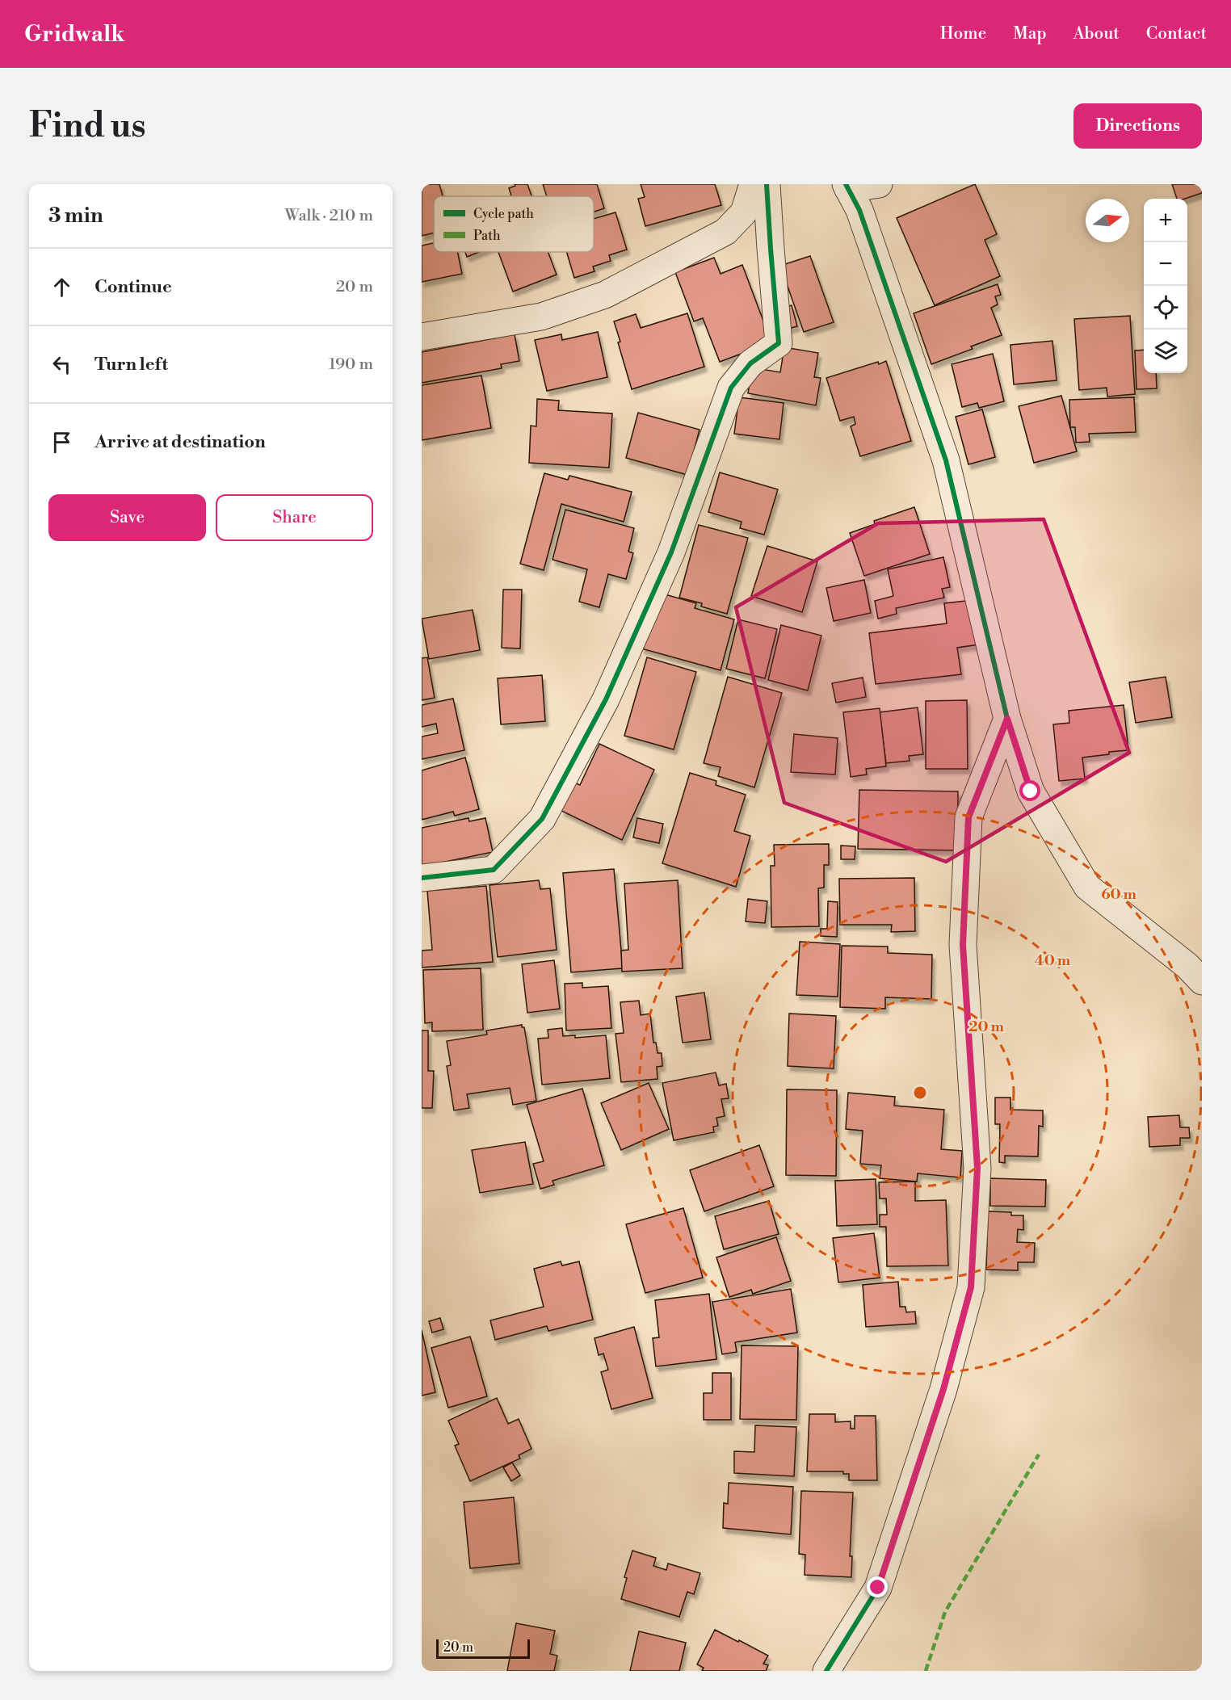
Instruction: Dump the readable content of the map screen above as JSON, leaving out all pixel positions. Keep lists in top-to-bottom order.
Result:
{
  "legend": ["Cycle path", "Path"],
  "scale_bar": "20 m",
  "north": "right",
  "page": {
    "header": "Gridwalk",
    "nav": [
      "Home",
      "Map",
      "About",
      "Contact"
    ],
    "buttons": [
      "Directions",
      ["Save", "Share"]
    ],
    "title": "Find us",
    "heading": ["3 min", "Walk · 210 m"],
    "map_buttons": ["+", "−"],
    "list": [
      ["Continue", "20 m"],
      ["Turn left", "190 m"],
      "Arrive at destination"
    ],
    "scale": "20 m"
  },
  "rings": ["60 m", "40 m", "20 m"]
}
